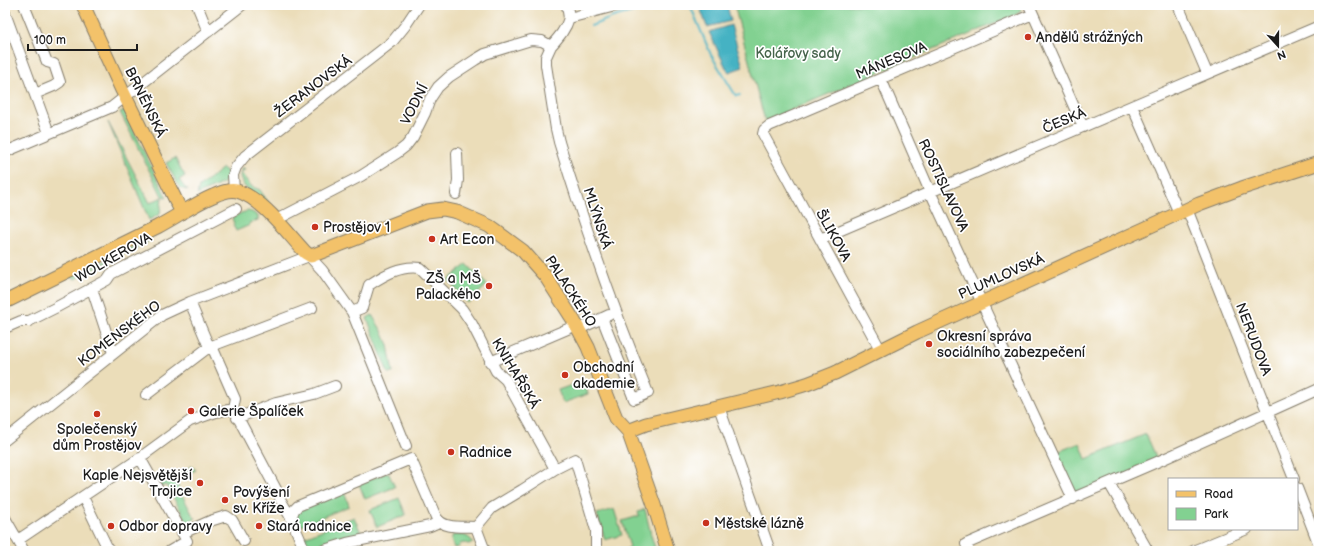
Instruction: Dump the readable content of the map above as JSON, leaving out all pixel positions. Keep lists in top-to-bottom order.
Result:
{
  "streets": {
    "main road": [
      "BRNĚNSKÁ",
      "WOLKEROVA",
      "PLUMLOVSKÁ",
      "PALACKÉHO"
    ],
    "street": [
      "MÁNESOVA",
      "ŽERANOVSKÁ",
      "VODNÍ",
      "ČESKÁ",
      "ROSTISLAVOVA",
      "MLÝNSKÁ",
      "ŠLIKOVA",
      "KOMENSKÉHO",
      "NERUDOVA",
      "KNIHAŘSKÁ"
    ]
  },
  "crossings": [
    ["MÁNESOVA", "ROSTISLAVOVA"],
    ["MÁNESOVA", "ŠLIKOVA"],
    ["ŽERANOVSKÁ", "WOLKEROVA"],
    ["BRNĚNSKÁ", "WOLKEROVA"],
    ["VODNÍ", "MLÝNSKÁ"],
    ["ČESKÁ", "ROSTISLAVOVA"],
    ["ČESKÁ", "ŠLIKOVA"],
    ["ČESKÁ", "NERUDOVA"],
    ["ROSTISLAVOVA", "PLUMLOVSKÁ"],
    ["ŠLIKOVA", "PLUMLOVSKÁ"],
    ["PLUMLOVSKÁ", "PALACKÉHO"],
    ["PLUMLOVSKÁ", "NERUDOVA"],
    ["PALACKÉHO", "KOMENSKÉHO"]
  ],
  "parks": ["Kolářovy sady"],
  "places": [
    "Andělů strážných",
    "Prostějov 1",
    "Art Econ",
    "ZŠ a MŠ Palackého",
    "Okresní správa sociálního zabezpečení",
    "Obchodní akademie",
    "Galerie Špalíček",
    "Společenský dům Prostějov",
    "Radnice",
    "Kaple Nejsvětější Trojice",
    "Povýšení sv. Kříže",
    "Městské lázně",
    "Odbor dopravy",
    "Stará radnice"
  ],
  "legend": ["Road", "Park"],
  "scale_bar": "100 m",
  "north": "bottom"
}
